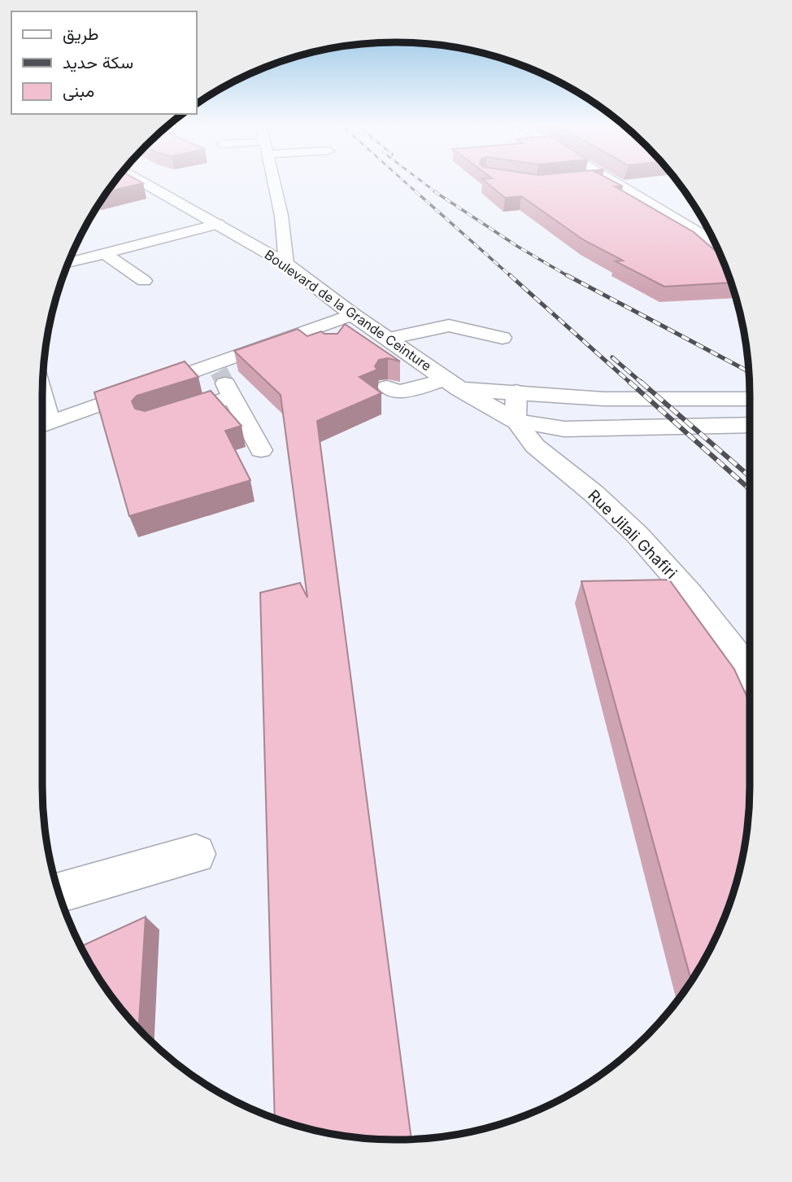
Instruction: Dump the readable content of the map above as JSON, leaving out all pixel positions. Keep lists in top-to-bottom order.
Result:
{
  "streets": {
    "main road": ["Boulevard de la Grande Ceinture"],
    "street": ["Rue Jilali Ghafiri"]
  },
  "crossings": [
    ["Boulevard de la Grande Ceinture", "Rue Jilali Ghafiri"]
  ],
  "legend": ["طريق", "سكة حديد", "مبنى"]
}
